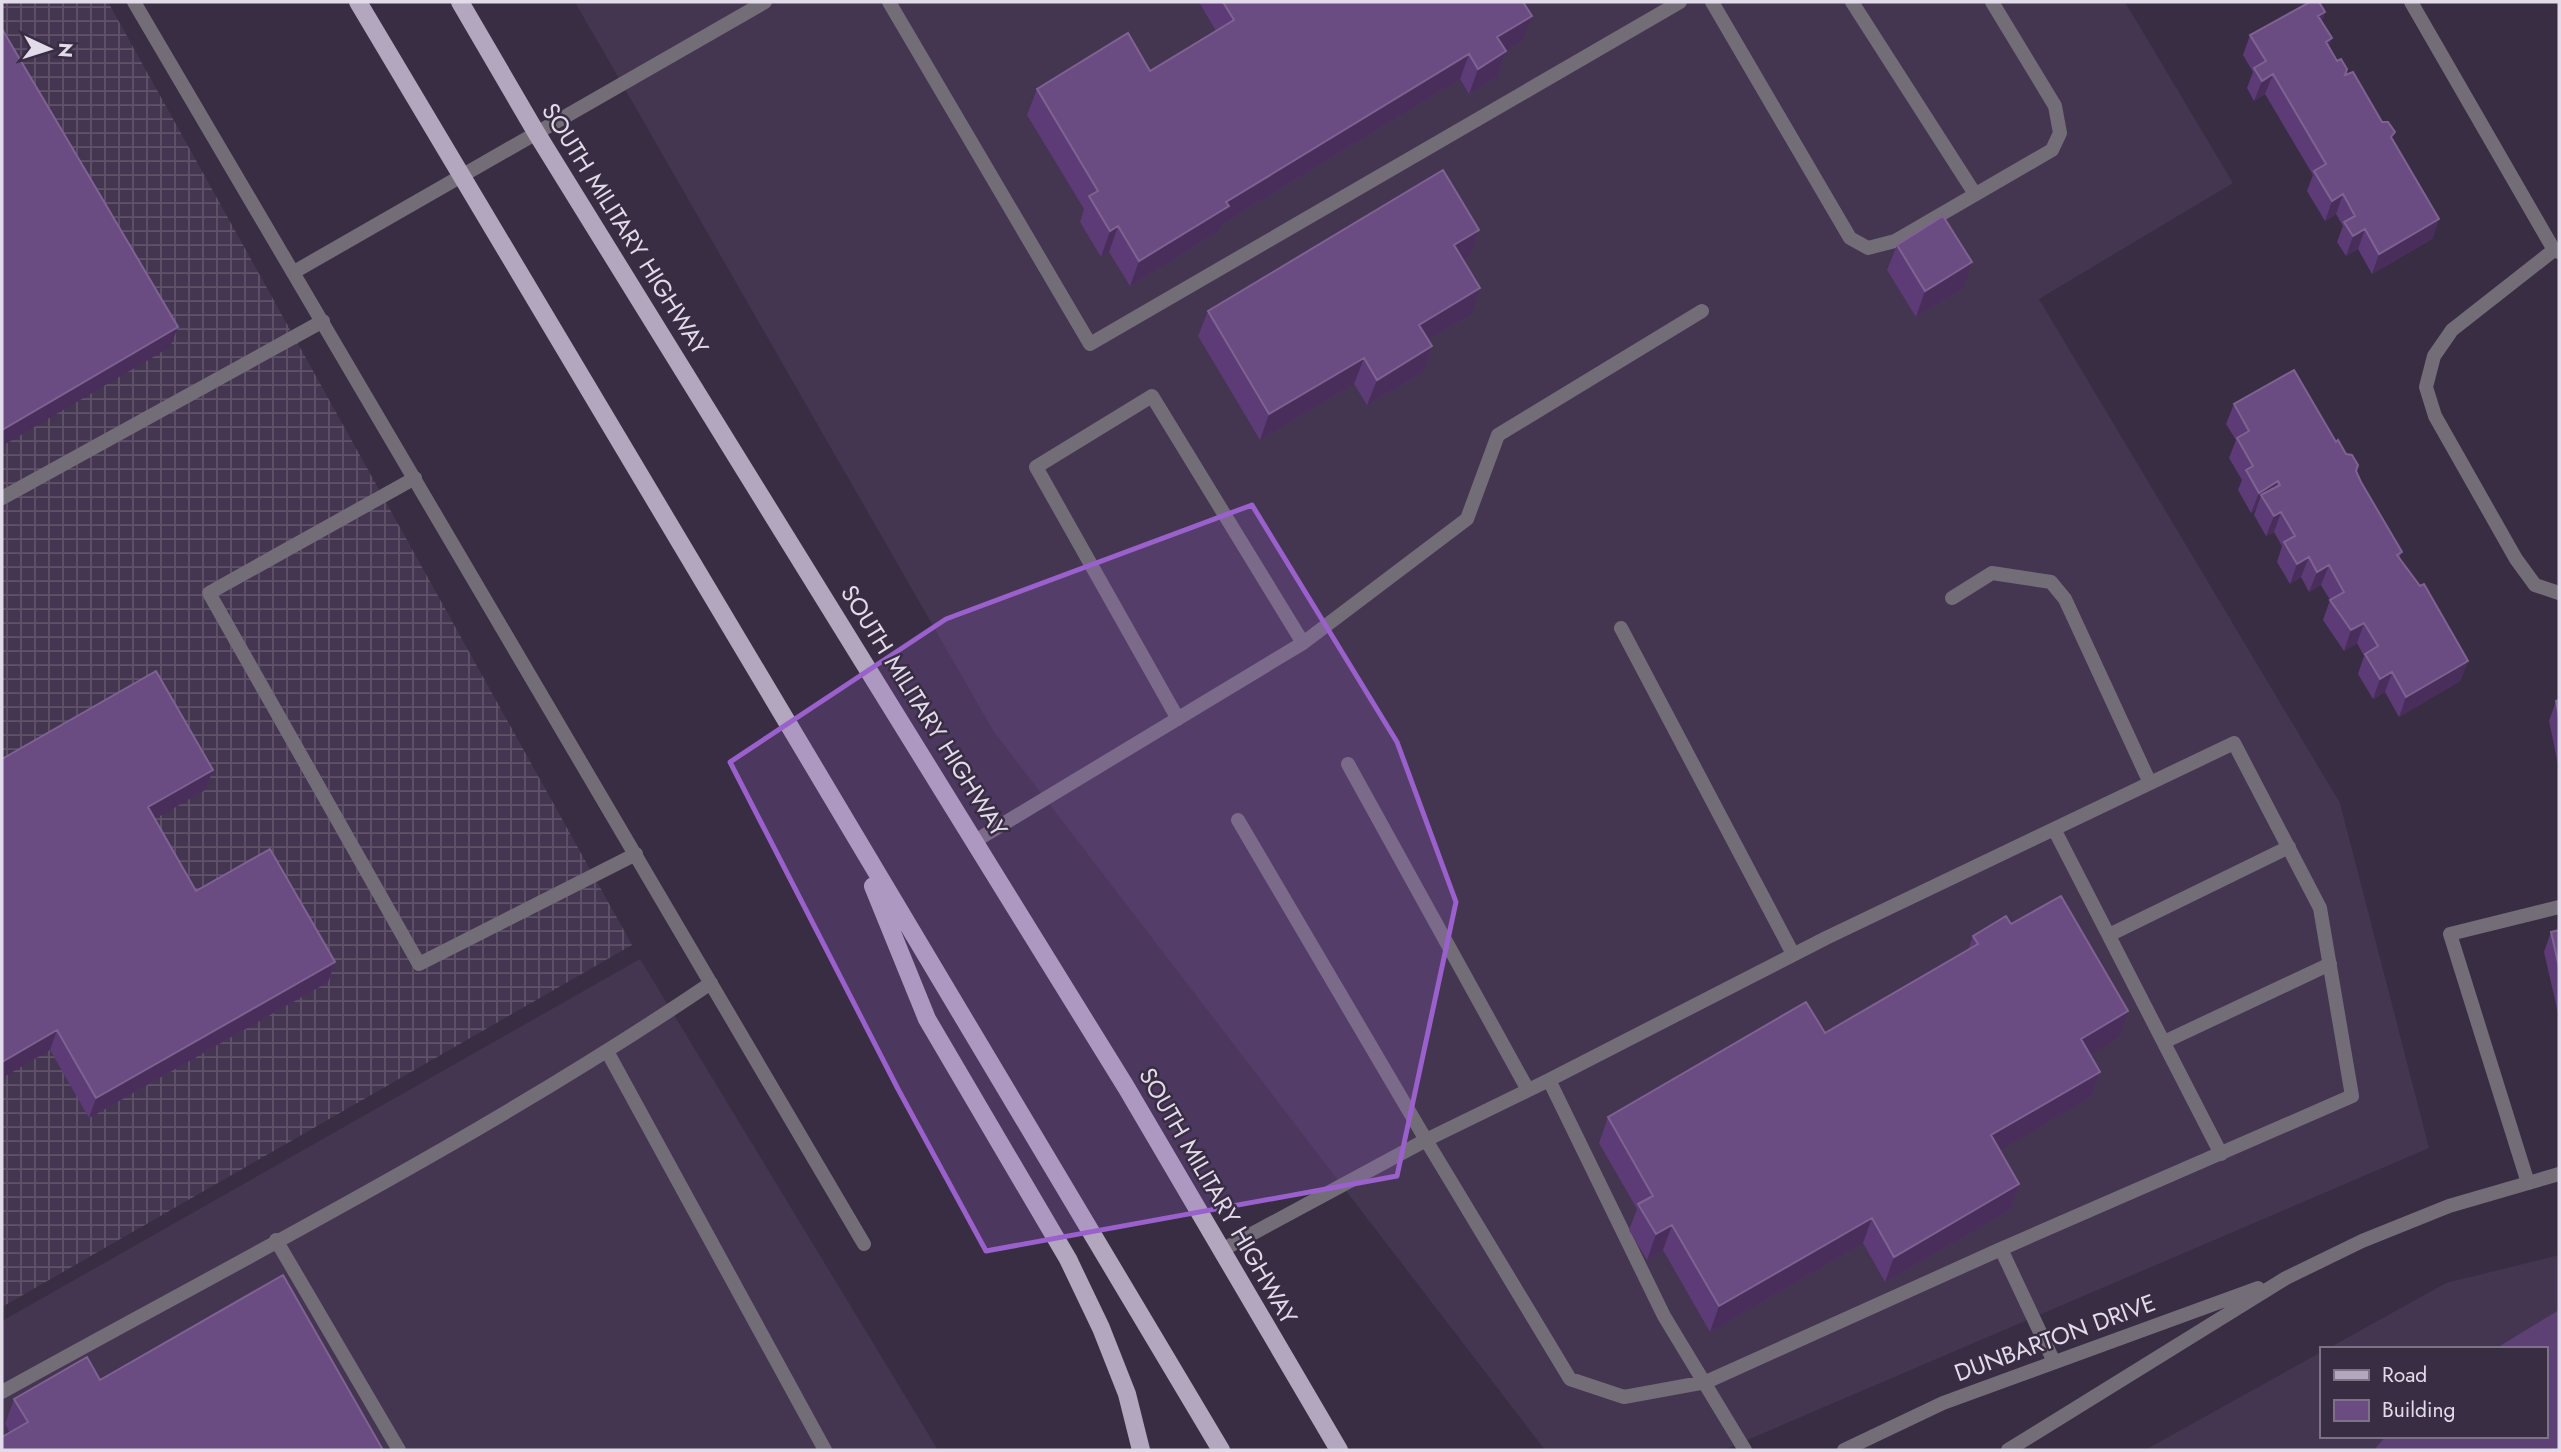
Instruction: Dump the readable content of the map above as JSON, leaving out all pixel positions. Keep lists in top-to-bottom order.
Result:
{
  "streets": {
    "main road": ["SOUTH MILITARY HIGHWAY"],
    "street": ["DUNBARTON DRIVE"]
  },
  "legend": ["Road", "Building"],
  "north": "right"
}
